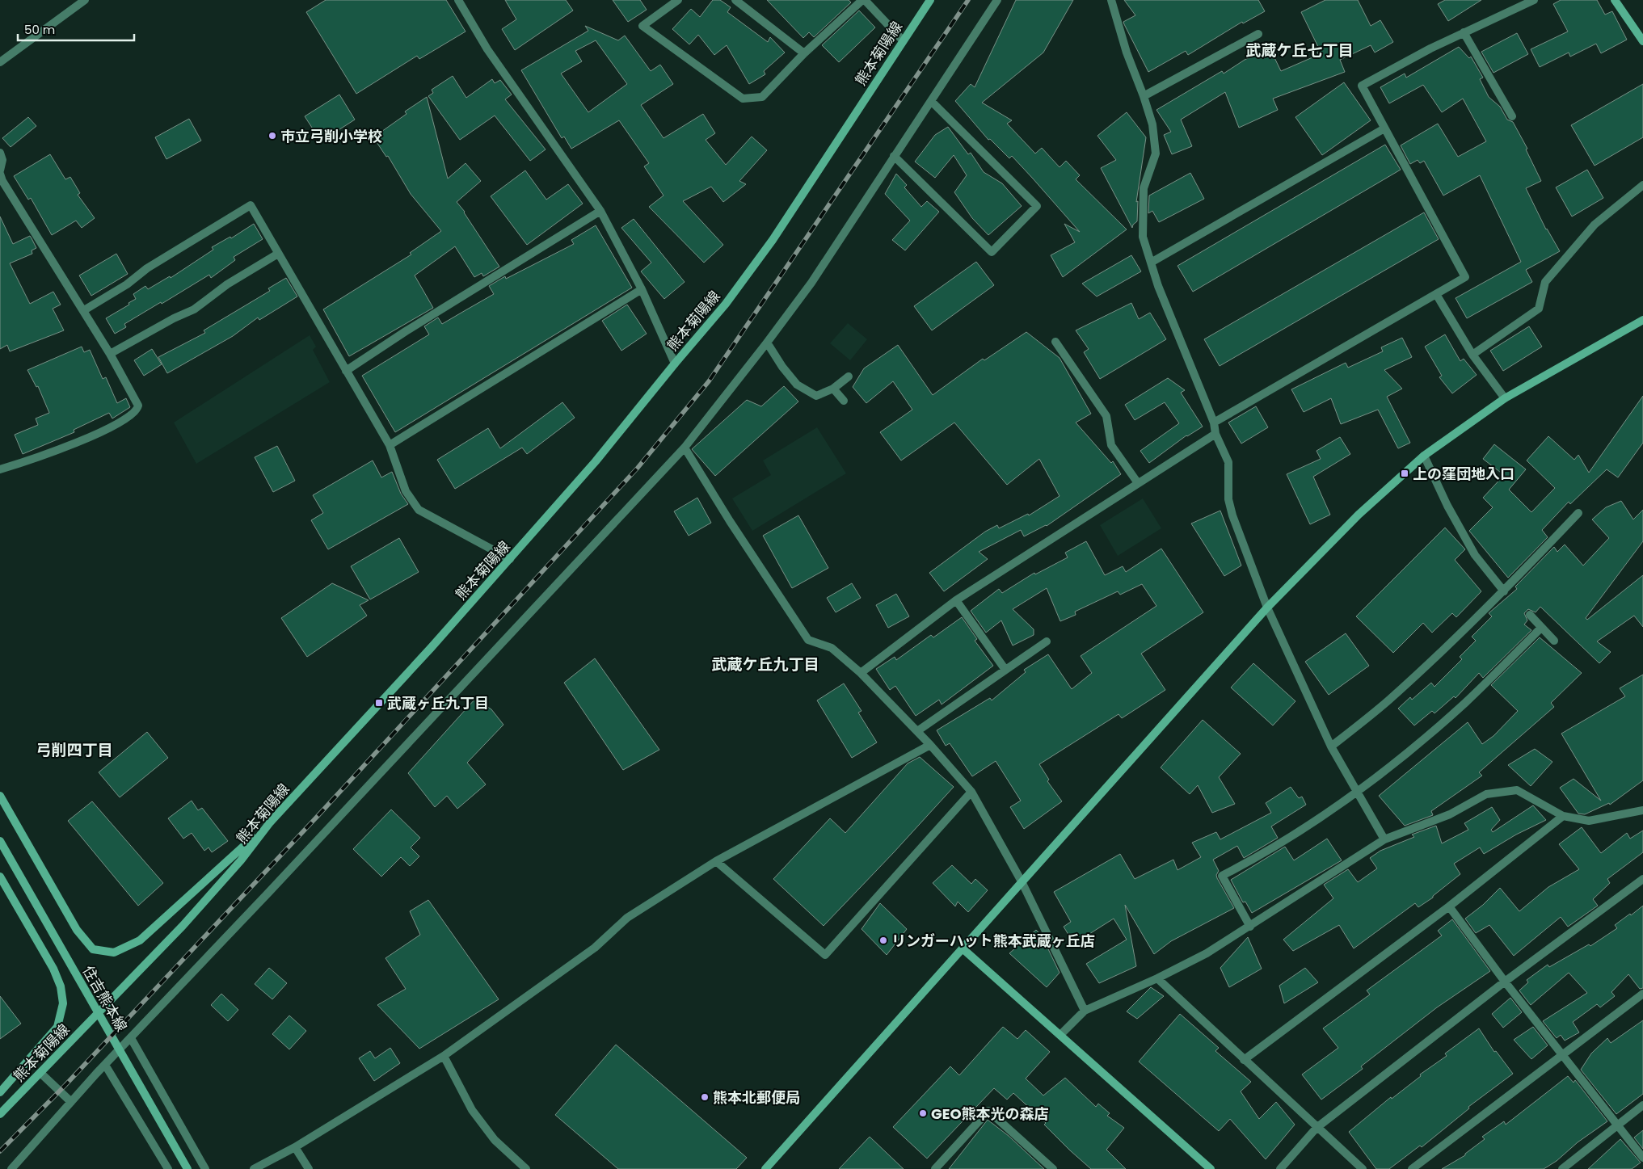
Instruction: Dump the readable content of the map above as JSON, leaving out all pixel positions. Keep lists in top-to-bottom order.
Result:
{
  "streets": {
    "main road": ["熊本菊陽線", "住吉熊本線"]
  },
  "districts": ["武蔵ケ丘七丁目", "武蔵ケ丘九丁目", "弓削四丁目"],
  "places": {
    "other": [
      "市立弓削小学校",
      "リンガーハット熊本武蔵ヶ丘店",
      "熊本北郵便局",
      "GEO熊本光の森店"
    ],
    "transit": ["上の窪団地入口", "武蔵ヶ丘九丁目"]
  },
  "scale_bar": "50 m"
}
